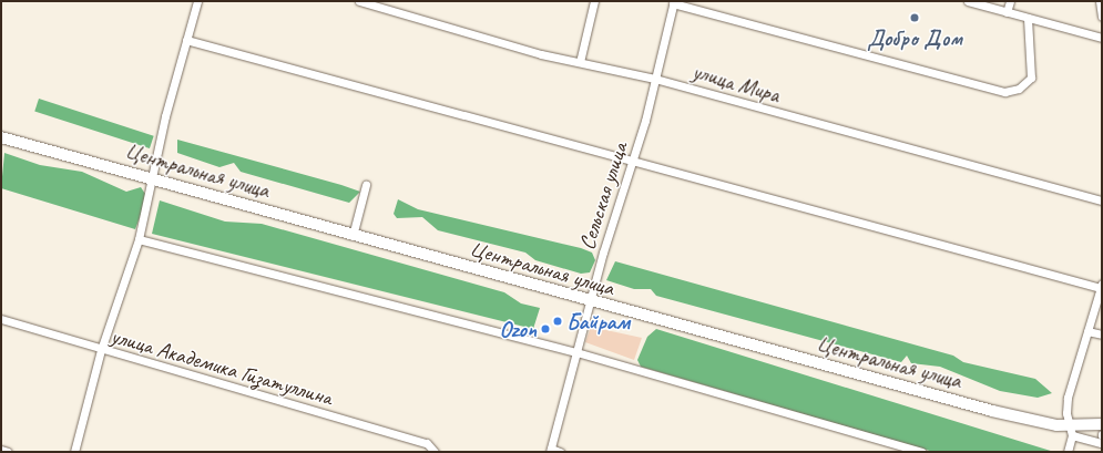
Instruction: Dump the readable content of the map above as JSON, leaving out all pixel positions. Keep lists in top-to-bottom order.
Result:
{
  "streets": {
    "street": [
      "улица Мира",
      "Центральная улица",
      "Сельская улица",
      "улица Академика Гизатуллина"
    ]
  },
  "crossings": [
    ["улица Мира", "Сельская улица"],
    ["Центральная улица", "Сельская улица"]
  ],
  "places": ["Добро Дом", "Байрам", "Ozon"]
}
